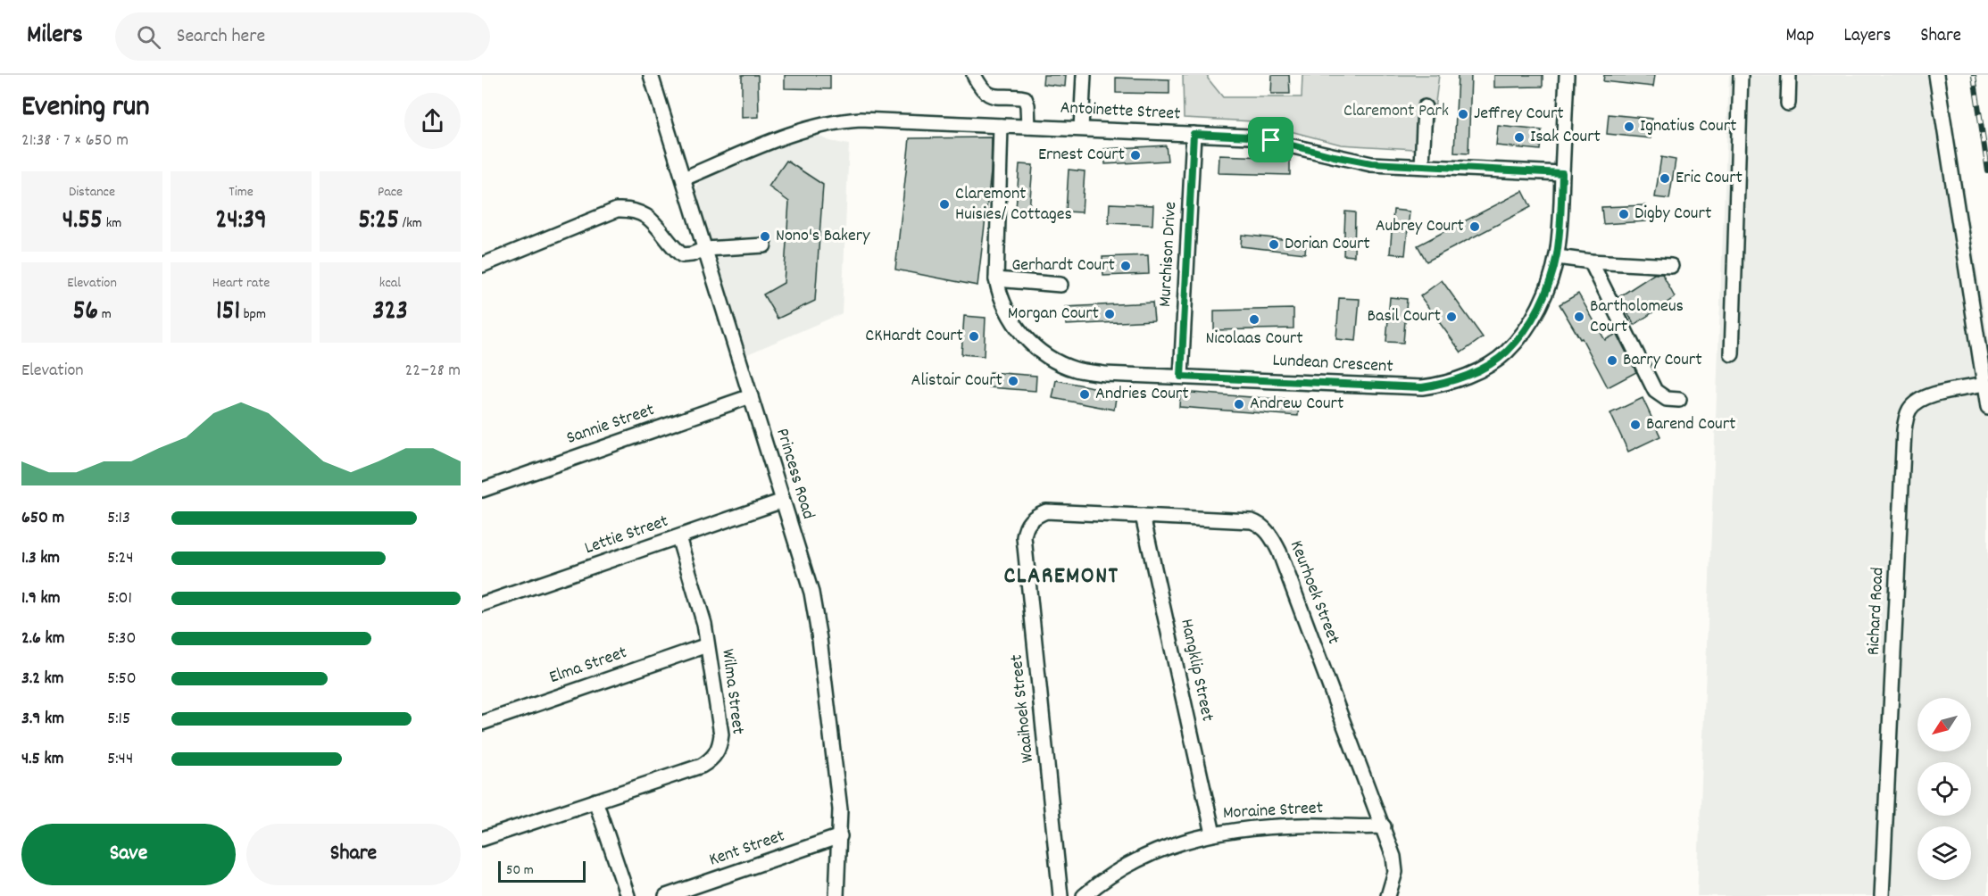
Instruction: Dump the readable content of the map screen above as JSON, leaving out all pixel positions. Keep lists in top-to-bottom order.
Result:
{
  "streets": {
    "street": [
      "Antoinette Street",
      "Murchison Drive",
      "Lundean Crescent",
      "Sannie Street",
      "Princess Road",
      "Lettie Street",
      "Keurhoek Street",
      "Richard Road",
      "Elma Street",
      "Hangklip Street",
      "Wilma Street",
      "Waaihoek Street",
      "Moraine Street",
      "Kent Street"
    ]
  },
  "crossings": [
    ["Antoinette Street", "Murchison Drive"],
    ["Antoinette Street", "Lundean Crescent"],
    ["Antoinette Street", "Princess Road"],
    ["Murchison Drive", "Lundean Crescent"],
    ["Sannie Street", "Princess Road"],
    ["Princess Road", "Lettie Street"],
    ["Princess Road", "Kent Street"],
    ["Lettie Street", "Wilma Street"],
    ["Keurhoek Street", "Hangklip Street"],
    ["Keurhoek Street", "Waaihoek Street"],
    ["Keurhoek Street", "Moraine Street"],
    ["Elma Street", "Wilma Street"],
    ["Hangklip Street", "Moraine Street"]
  ],
  "districts": ["CLAREMONT"],
  "parks": ["Claremont Park"],
  "places": [
    "Jeffrey Court",
    "Ignatius Court",
    "Isak Court",
    "Ernest Court",
    "Eric Court",
    "Claremont Huisies/ Cottages",
    "Digby Court",
    "Aubrey Court",
    "Nono's Bakery",
    "Dorian Court",
    "Gerhardt Court",
    "Morgan Court",
    "Basil Court",
    "Bartholomeus Court",
    "Nicolaas Court",
    "CKHardt Court",
    "Barry Court",
    "Alistair Court",
    "Andries Court",
    "Andrew Court",
    "Barend Court"
  ],
  "scale_bar": "50 m",
  "north": "bottom left",
  "page": {
    "header": "Milers",
    "search": "Search here",
    "nav": ["Map", "Layers", "Share"],
    "heading": ["Evening run", "21:38 · 7 × 650 m"],
    "stats": [
      ["Distance", "4.55 km"],
      ["Time", "24:39"],
      ["Pace", "5:25 /km"],
      ["Elevation", "56 m"],
      ["Heart rate", "151 bpm"],
      ["kcal", "323"]
    ],
    "chart": ["Elevation", "22–28 m"],
    "list": [
      {
        "name": "650 m",
        "note": "5:13"
      },
      {
        "name": "1.3 km",
        "note": "5:24"
      },
      {
        "name": "1.9 km",
        "note": "5:01"
      },
      {
        "name": "2.6 km",
        "note": "5:30"
      },
      {
        "name": "3.2 km",
        "note": "5:50"
      },
      {
        "name": "3.9 km",
        "note": "5:15"
      },
      {
        "name": "4.5 km",
        "note": "5:44"
      }
    ],
    "buttons": ["Save", "Share"],
    "scale": "50 m"
  }
}
